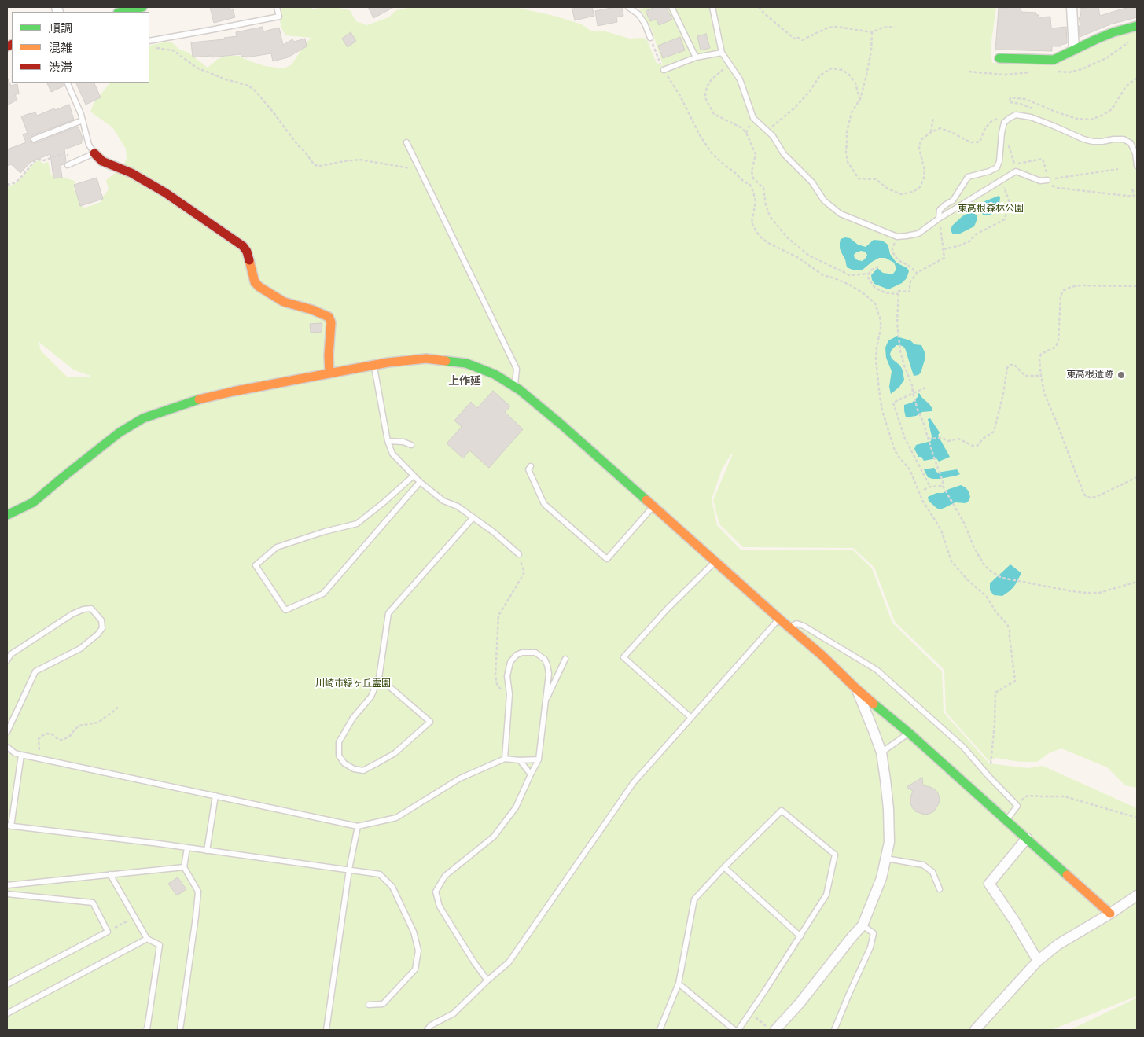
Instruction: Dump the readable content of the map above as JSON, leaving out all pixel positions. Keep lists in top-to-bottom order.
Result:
{
  "districts": ["上作延"],
  "parks": ["東高根森林公園", "川崎市緑ヶ丘霊園"],
  "places": ["東高根遺跡"],
  "legend": ["順調", "混雑", "渋滞"]
}
